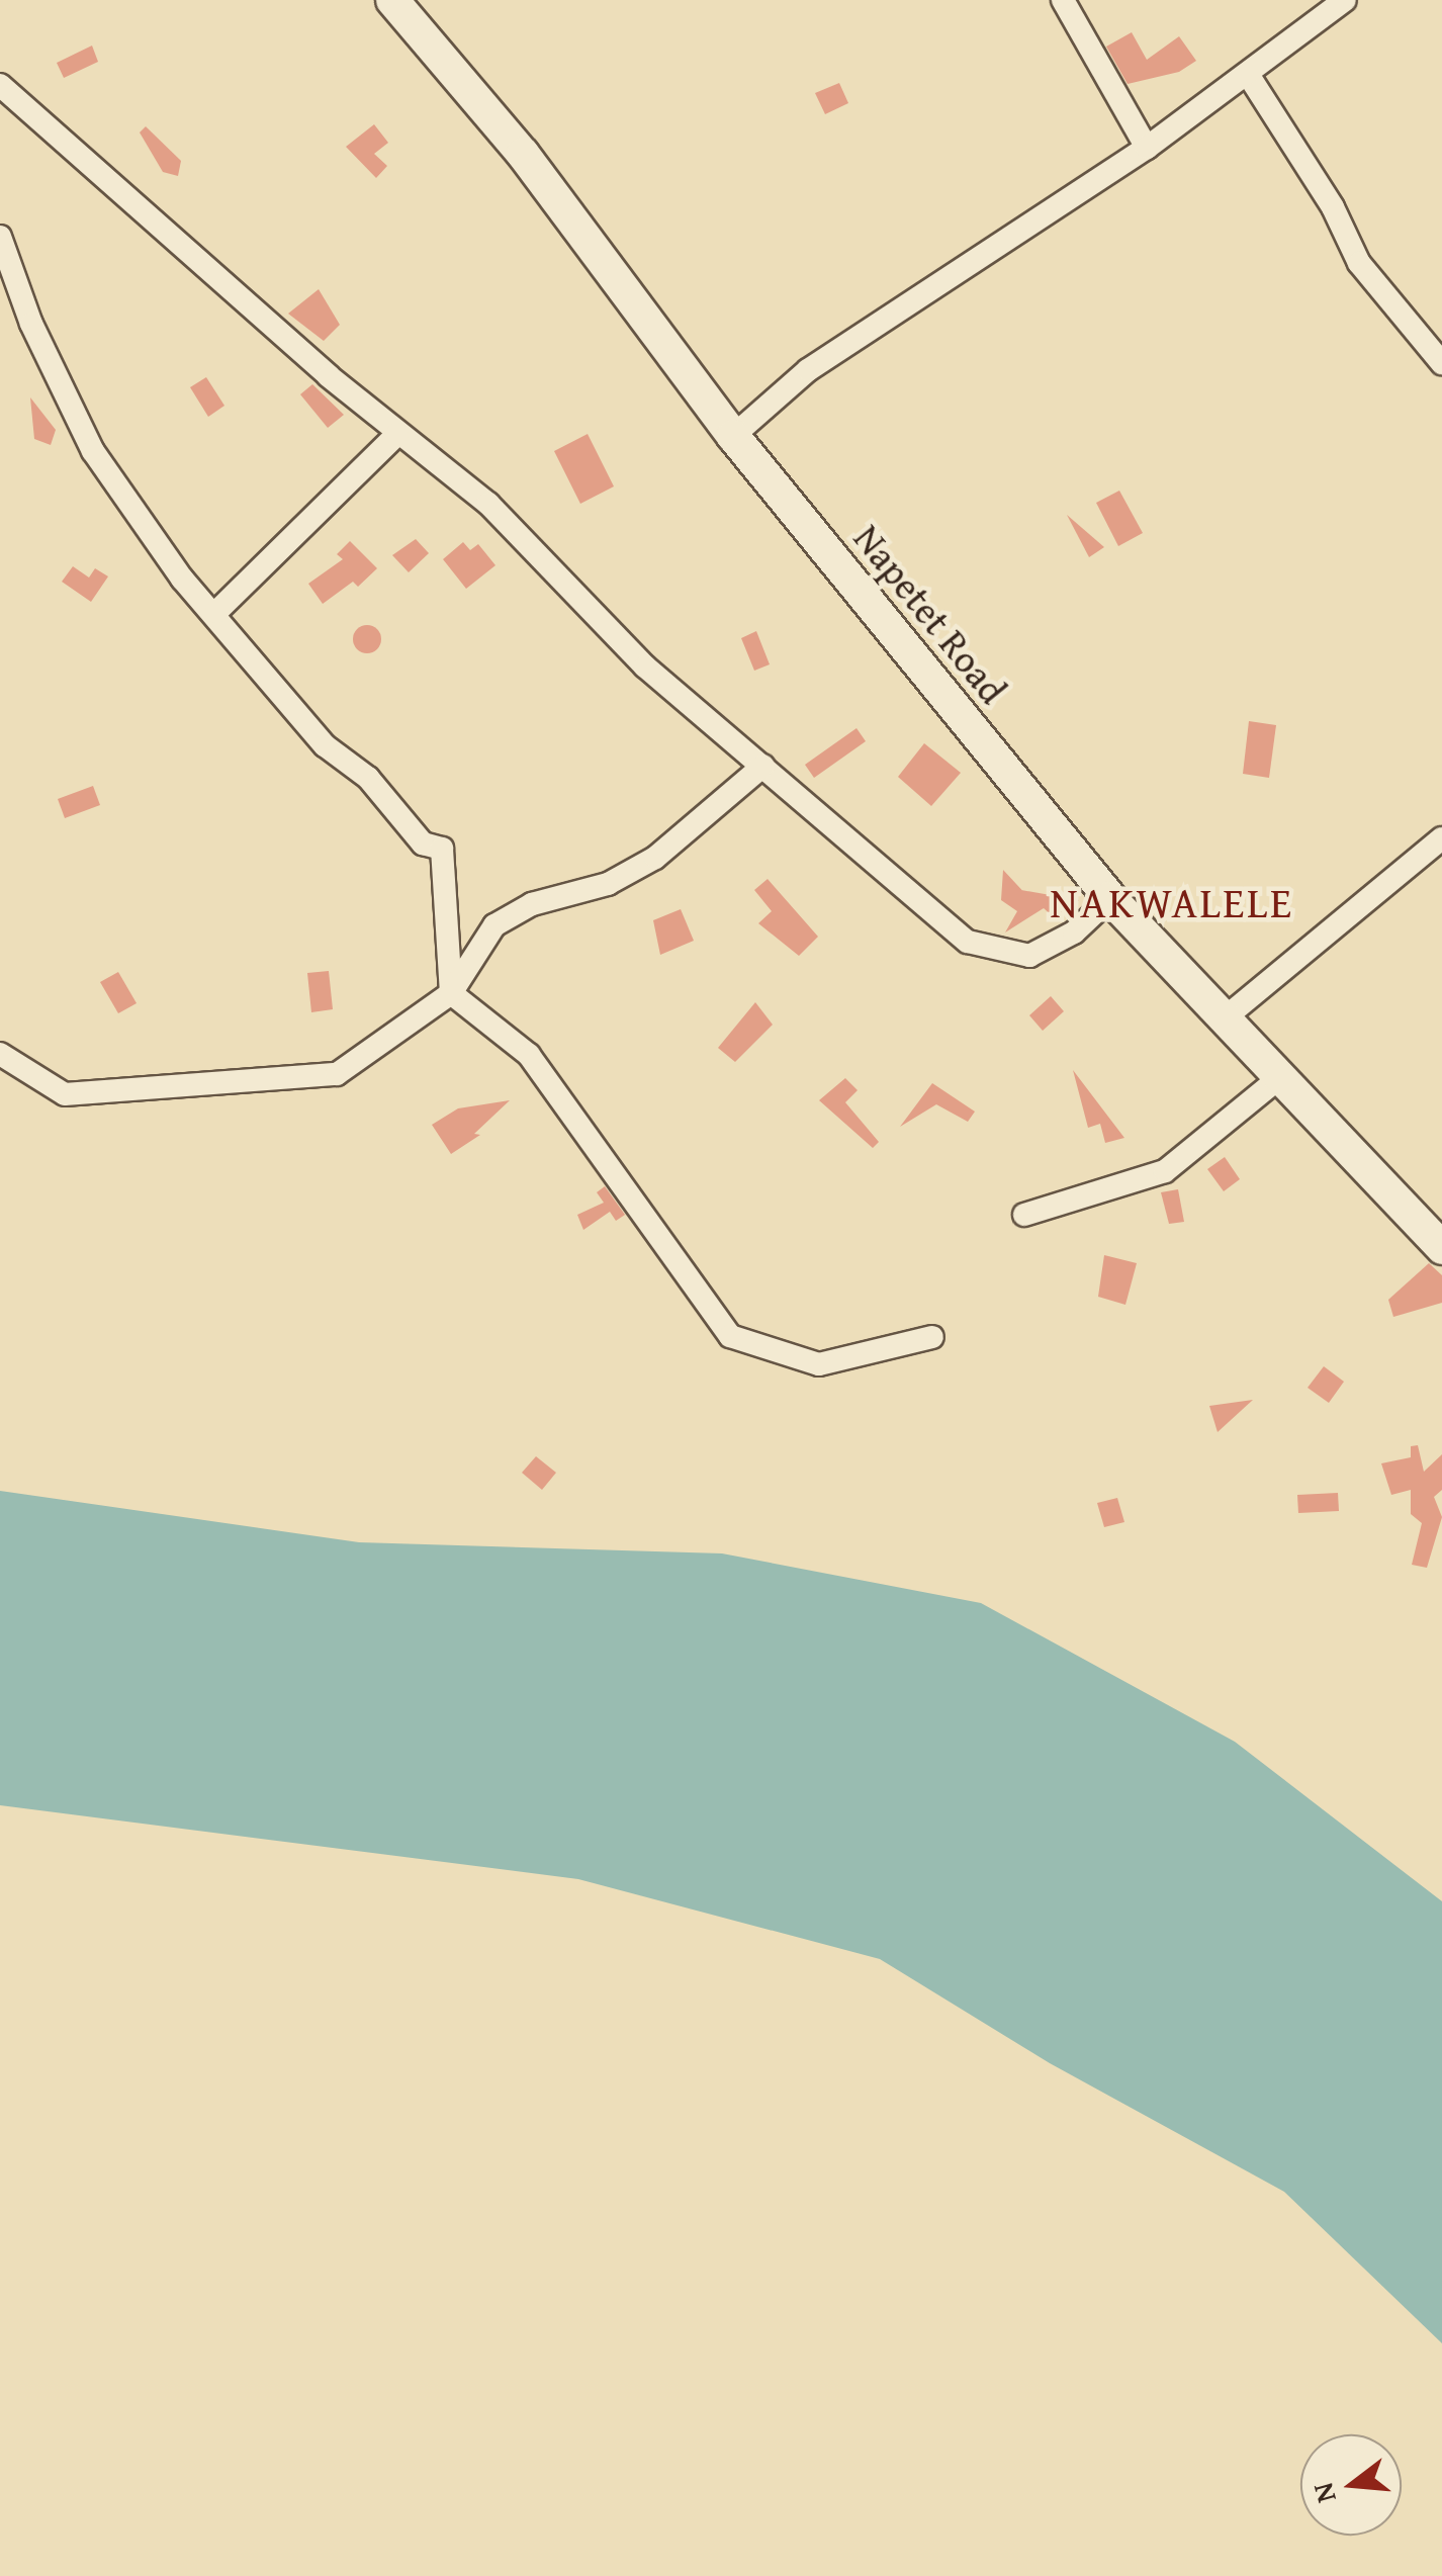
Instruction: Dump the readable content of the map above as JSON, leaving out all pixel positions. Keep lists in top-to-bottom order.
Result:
{
  "streets": {
    "main road": ["Napetet Road"]
  },
  "districts": ["NAKWALELE"],
  "north": "left"
}
